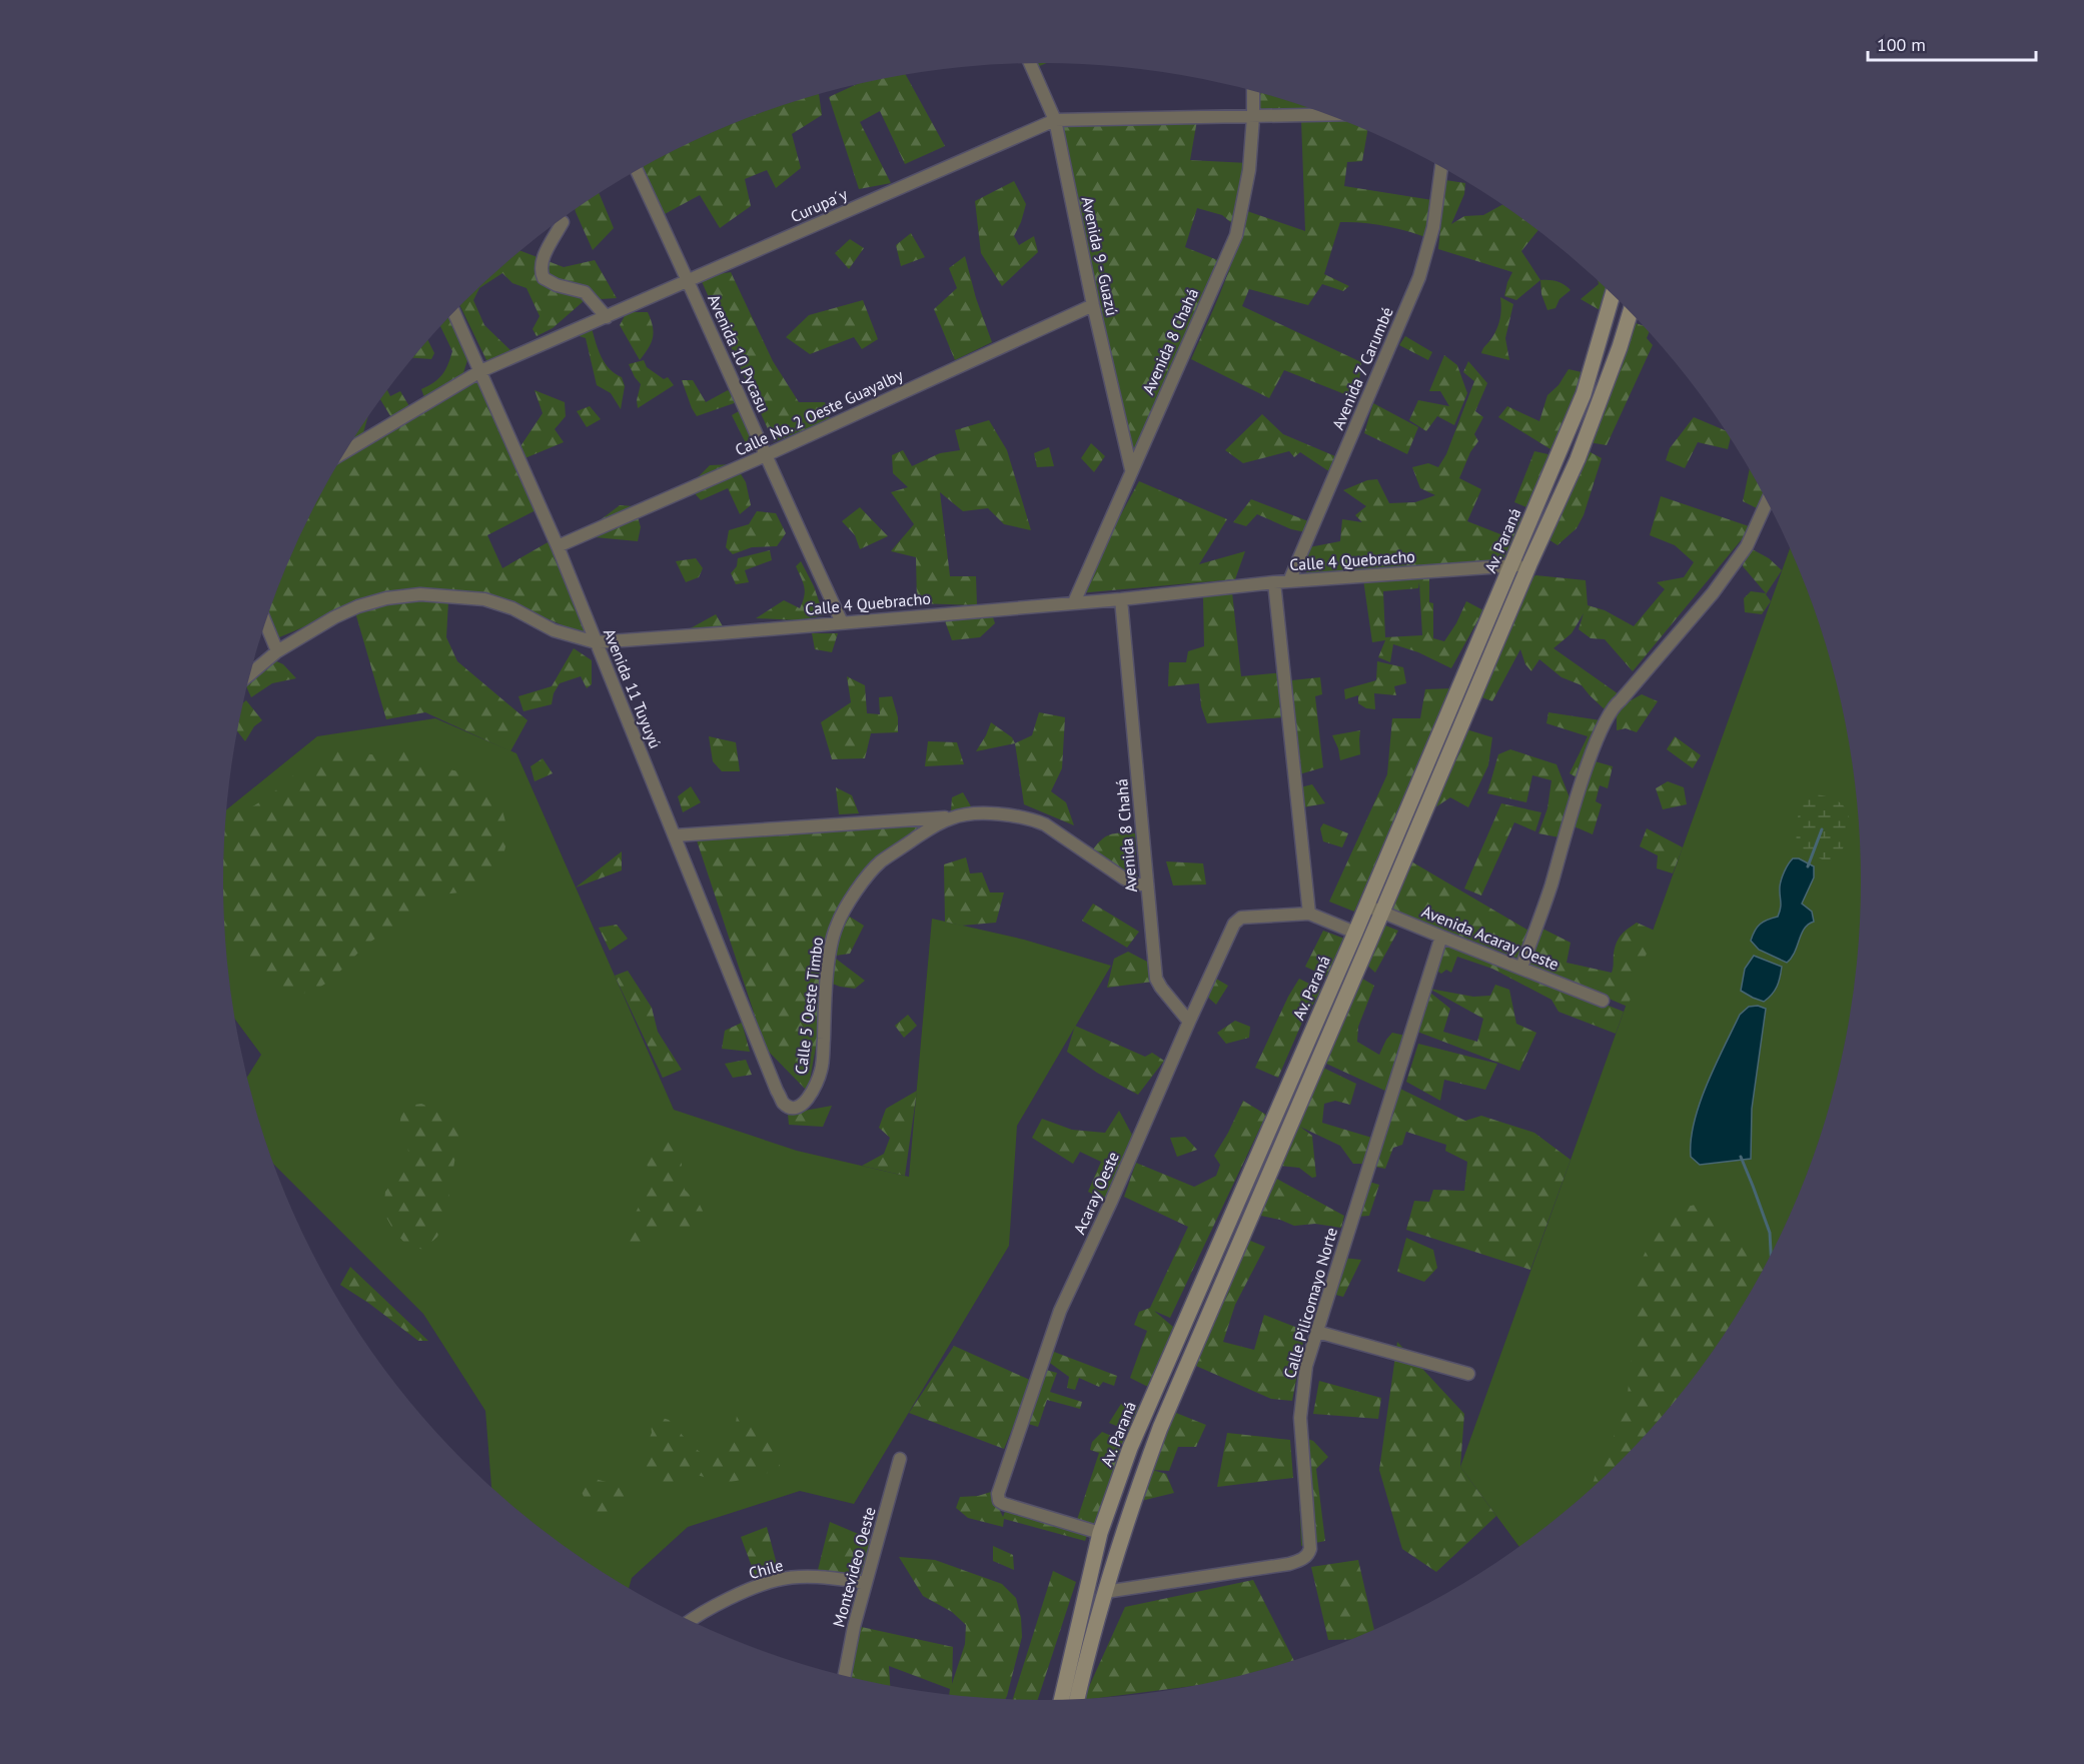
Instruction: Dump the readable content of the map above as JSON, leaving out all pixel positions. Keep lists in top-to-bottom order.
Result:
{
  "streets": {
    "street": [
      "Curupa´y",
      "Avenida 9 - Guazú",
      "Avenida 8 Chahá",
      "Avenida 10 Pycasu",
      "Avenida 7 Carumbé",
      "Calle No. 2 Oeste Guayalby",
      "Av. Paraná",
      "Calle 4 Quebracho",
      "Avenida 11 Tuyuyú",
      "Avenida Acaray Oeste",
      "Calle 5 Oeste Timbo",
      "Acaray Oeste",
      "Calle Pilicomayo Norte",
      "Montevideo Oeste",
      "Chile"
    ]
  },
  "crossings": [
    ["Curupa´y", "Avenida 9 - Guazú"],
    ["Curupa´y", "Avenida 8 Chahá"],
    ["Curupa´y", "Avenida 10 Pycasu"],
    ["Curupa´y", "Avenida 11 Tuyuyú"],
    ["Avenida 9 - Guazú", "Avenida 8 Chahá"],
    ["Avenida 9 - Guazú", "Calle No. 2 Oeste Guayalby"],
    ["Avenida 8 Chahá", "Calle 4 Quebracho"],
    ["Avenida 8 Chahá", "Calle 5 Oeste Timbo"],
    ["Avenida 8 Chahá", "Acaray Oeste"],
    ["Avenida 10 Pycasu", "Calle No. 2 Oeste Guayalby"],
    ["Avenida 10 Pycasu", "Calle 4 Quebracho"],
    ["Avenida 7 Carumbé", "Calle 4 Quebracho"],
    ["Calle No. 2 Oeste Guayalby", "Avenida 11 Tuyuyú"],
    ["Av. Paraná", "Calle 4 Quebracho"],
    ["Av. Paraná", "Avenida Acaray Oeste"],
    ["Av. Paraná", "Acaray Oeste"],
    ["Calle 4 Quebracho", "Avenida 11 Tuyuyú"],
    ["Avenida 11 Tuyuyú", "Calle 5 Oeste Timbo"],
    ["Avenida Acaray Oeste", "Calle Pilicomayo Norte"],
    ["Montevideo Oeste", "Chile"]
  ],
  "scale_bar": "100 m"
}
